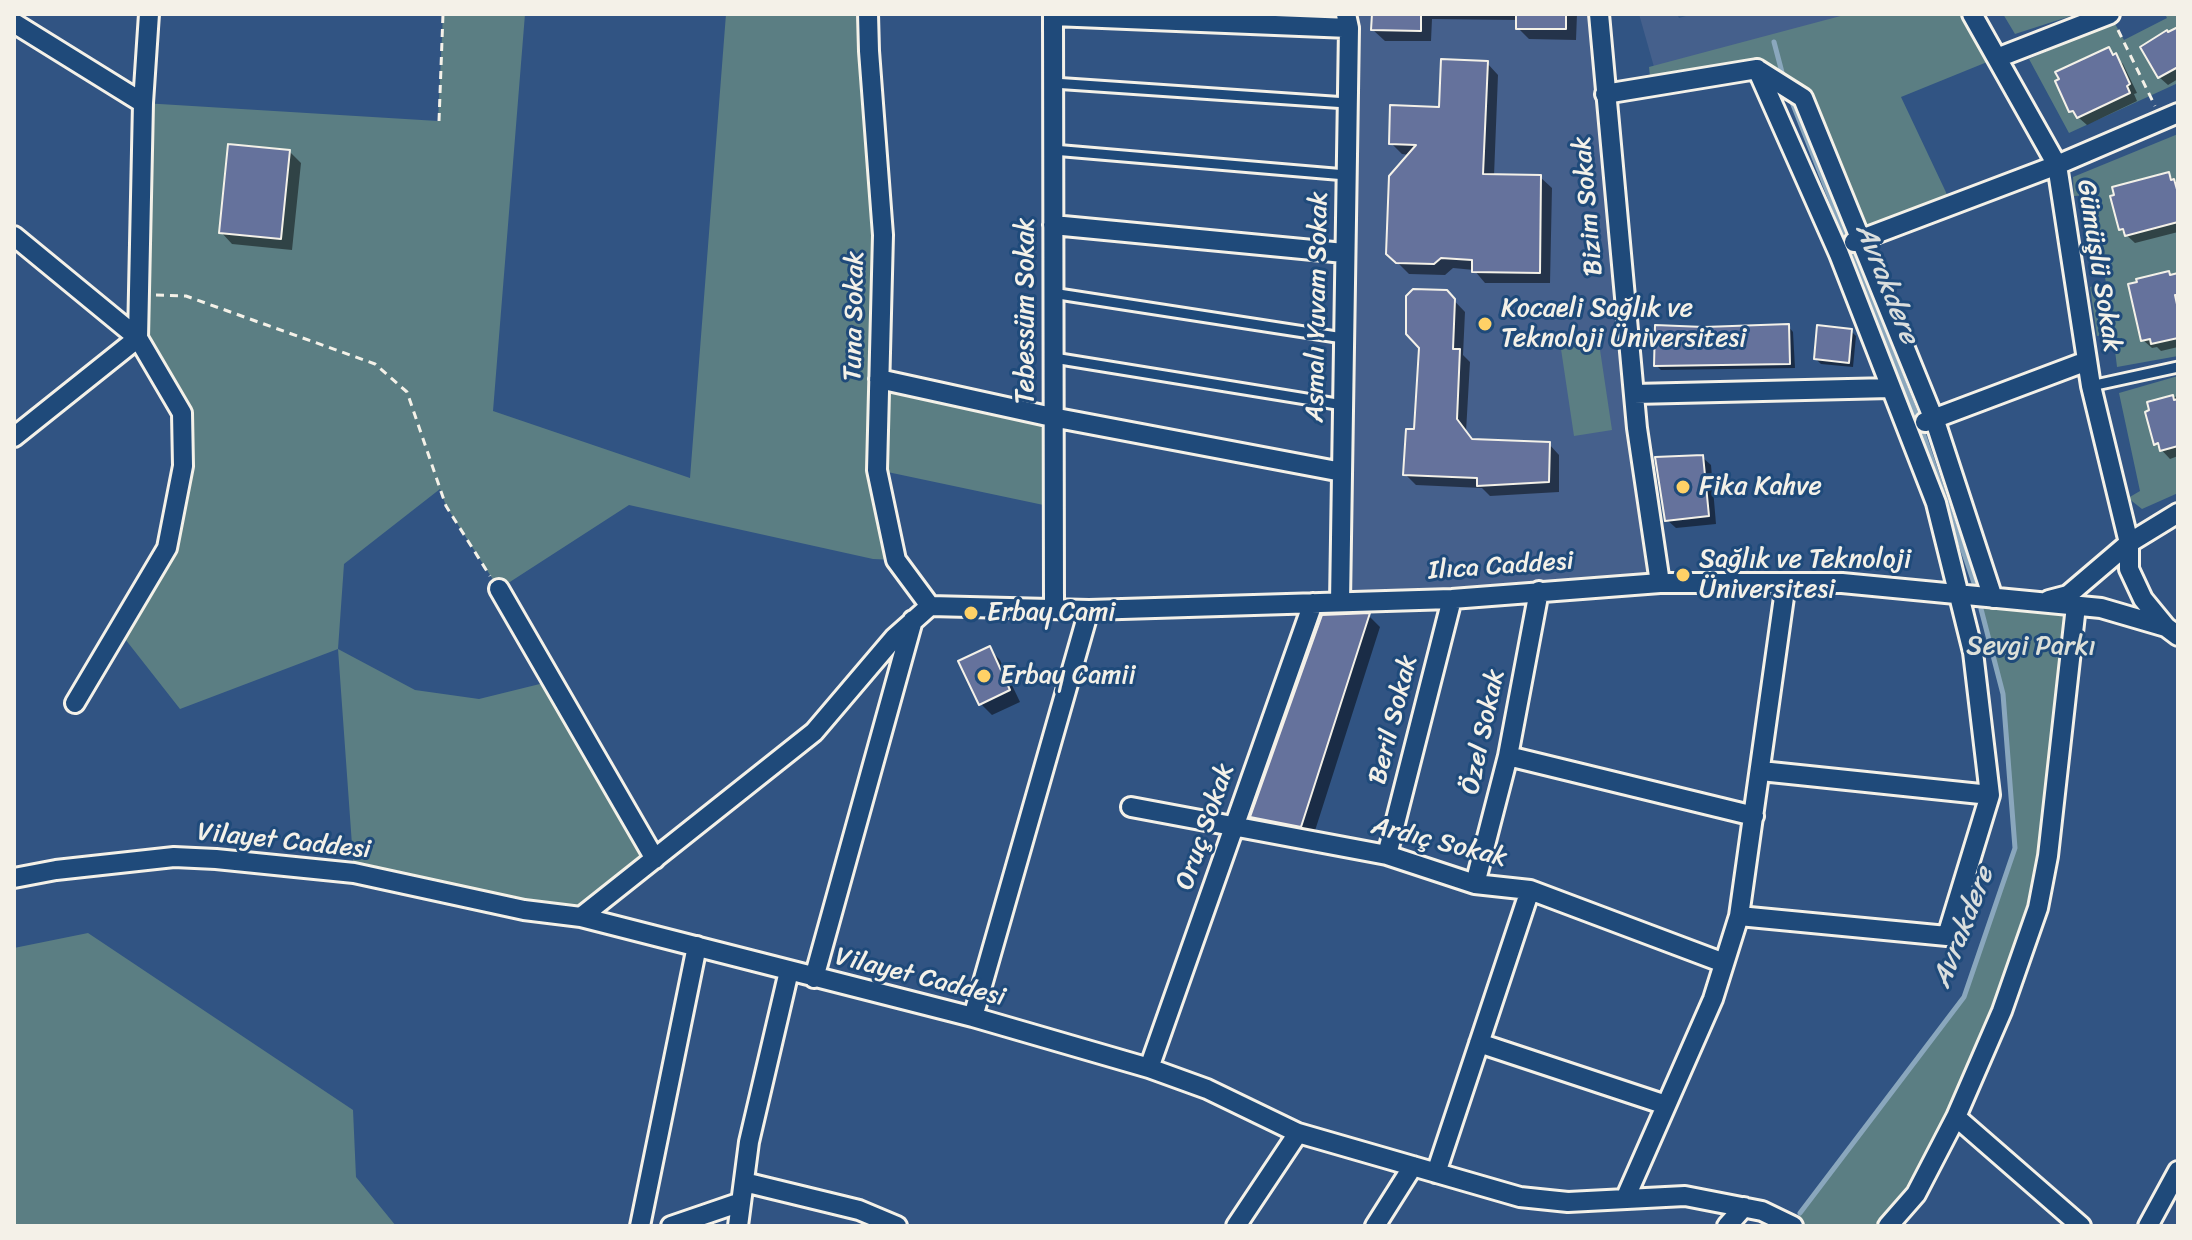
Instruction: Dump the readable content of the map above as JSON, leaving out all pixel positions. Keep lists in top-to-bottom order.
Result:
{
  "streets": {
    "street": [
      "Bizim Sokak",
      "Gümüşlü Sokak",
      "Asmalı Yuvam Sokak",
      "Tebessüm Sokak",
      "Tuna Sokak",
      "Ilıca Caddesi",
      "Beril Sokak",
      "Özel Sokak",
      "Oruç Sokak",
      "Vilayet Caddesi",
      "Ardıç Sokak"
    ]
  },
  "crossings": [
    ["Bizim Sokak", "Ilıca Caddesi"],
    ["Gümüşlü Sokak", "Ilıca Caddesi"],
    ["Asmalı Yuvam Sokak", "Ilıca Caddesi"],
    ["Tebessüm Sokak", "Ilıca Caddesi"],
    ["Tuna Sokak", "Ilıca Caddesi"],
    ["Ilıca Caddesi", "Beril Sokak"],
    ["Ilıca Caddesi", "Özel Sokak"],
    ["Ilıca Caddesi", "Oruç Sokak"],
    ["Beril Sokak", "Ardıç Sokak"],
    ["Özel Sokak", "Ardıç Sokak"],
    ["Oruç Sokak", "Vilayet Caddesi"],
    ["Oruç Sokak", "Ardıç Sokak"]
  ],
  "water": ["Avrakdere"],
  "parks": ["Sevgi Parkı"],
  "places": [
    "Kocaeli Sağlık ve Teknoloji Üniversitesi",
    "Fika Kahve",
    "Sağlık ve Teknoloji Üniversitesi",
    "Erbay Cami",
    "Erbay Camii"
  ]
}
